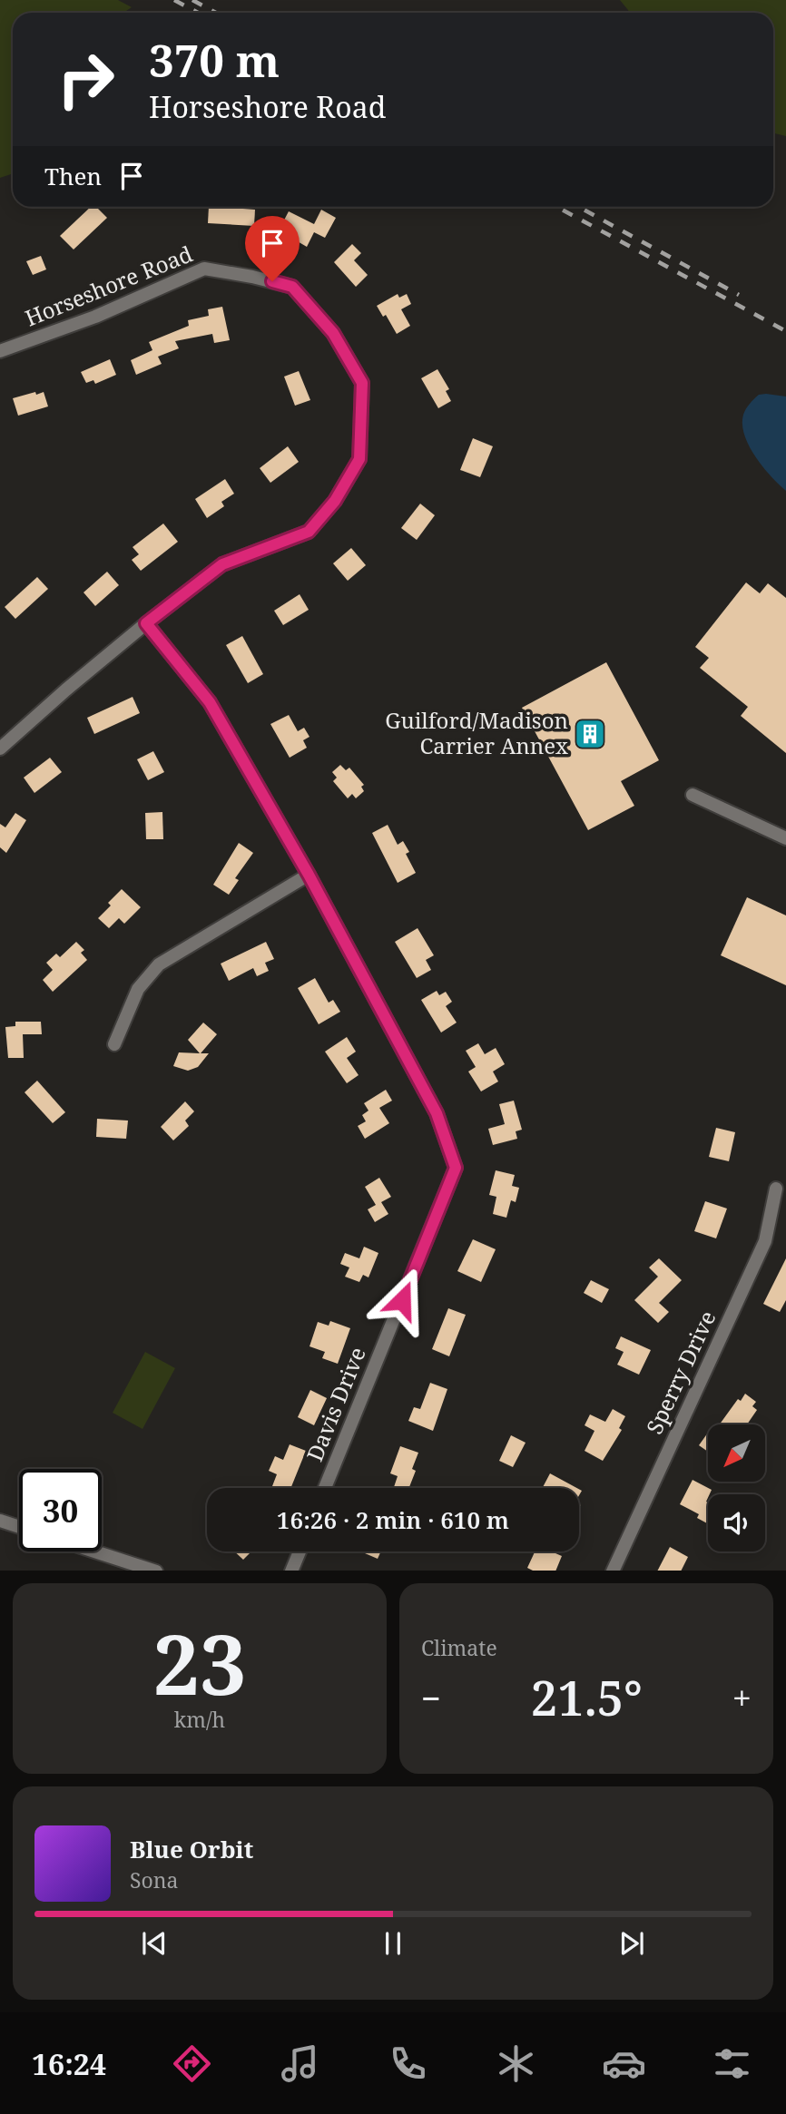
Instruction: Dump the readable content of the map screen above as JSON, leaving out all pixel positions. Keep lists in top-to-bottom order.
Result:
{
  "streets": {
    "street": ["Horseshore Road", "Sperry Drive", "Davis Drive"]
  },
  "crossings": [
    ["Horseshore Road", "Davis Drive"]
  ],
  "places": {
    "building": ["Guilford/Madison Carrier Annex"]
  },
  "north": "bottom left",
  "page": {
    "turn": ["370 m", "Horseshore Road"],
    "then": "Then",
    "limit": "30",
    "trip": "16:26 · 2 min · 610 m",
    "tile": [
      ["23", "km/h"],
      "Climate"
    ],
    "heat": ["−", "21.5°", "+"],
    "song": ["Blue Orbit", "Sona"],
    "tabs": "16:24"
  }
}
